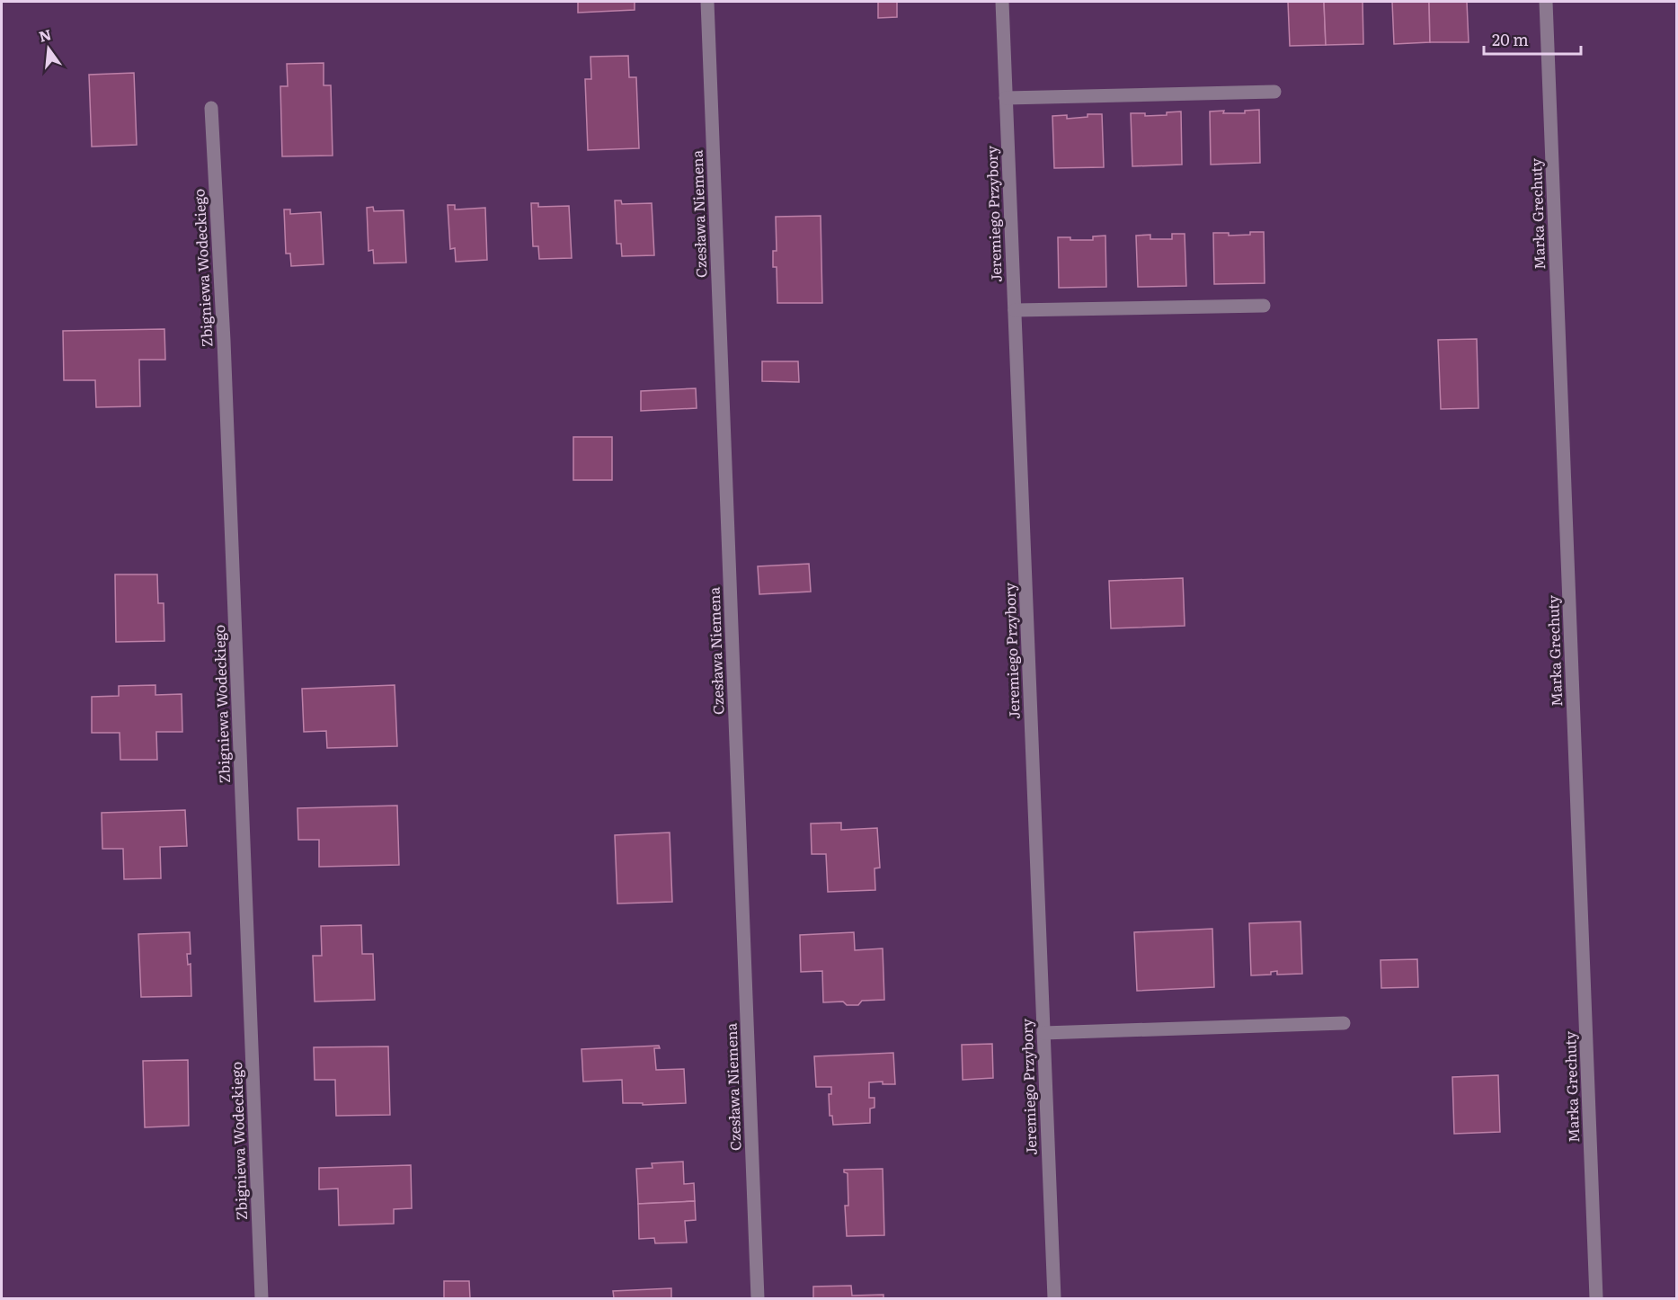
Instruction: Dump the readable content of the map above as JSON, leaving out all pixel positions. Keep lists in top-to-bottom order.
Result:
{
  "streets": {
    "street": [
      "Czesława Niemena",
      "Jeremiego Przybory",
      "Marka Grechuty",
      "Zbigniewa Wodeckiego"
    ]
  },
  "scale_bar": "20 m",
  "north": "top"
}
